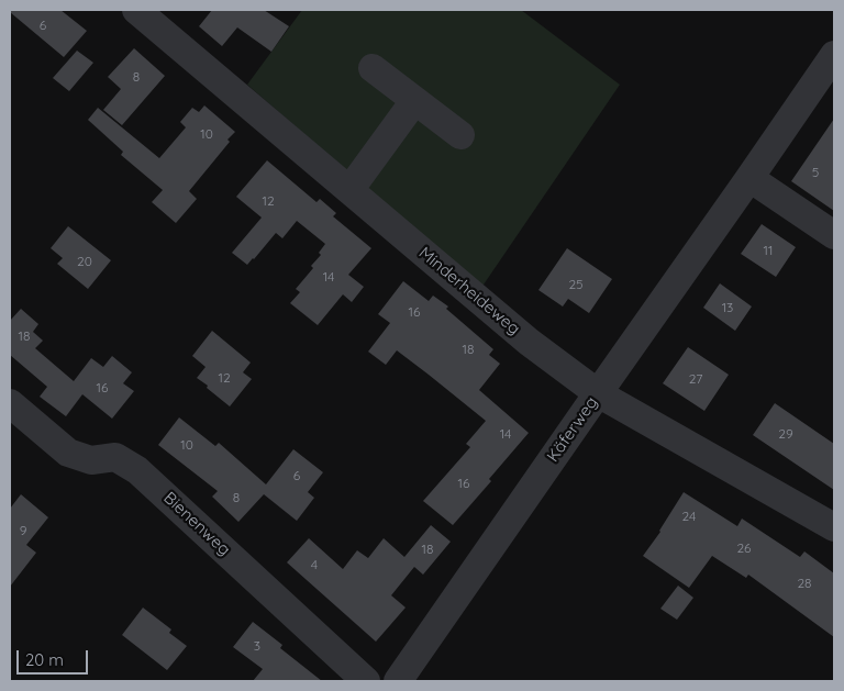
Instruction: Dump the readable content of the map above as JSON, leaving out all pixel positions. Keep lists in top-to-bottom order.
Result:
{
  "streets": {
    "street": ["Minderheideweg", "Käferweg", "Bienenweg"]
  },
  "crossings": [
    ["Minderheideweg", "Käferweg"]
  ],
  "house_numbers": [
    "6",
    "8",
    "10",
    "5",
    "12",
    "11",
    "20",
    "14",
    "25",
    "13",
    "16",
    "18",
    "18",
    "12",
    "27",
    "16",
    "14",
    "29",
    "10",
    "6",
    "16",
    "8",
    "24",
    "9",
    "26",
    "18",
    "4",
    "28",
    "3"
  ],
  "scale_bar": "20 m"
}
